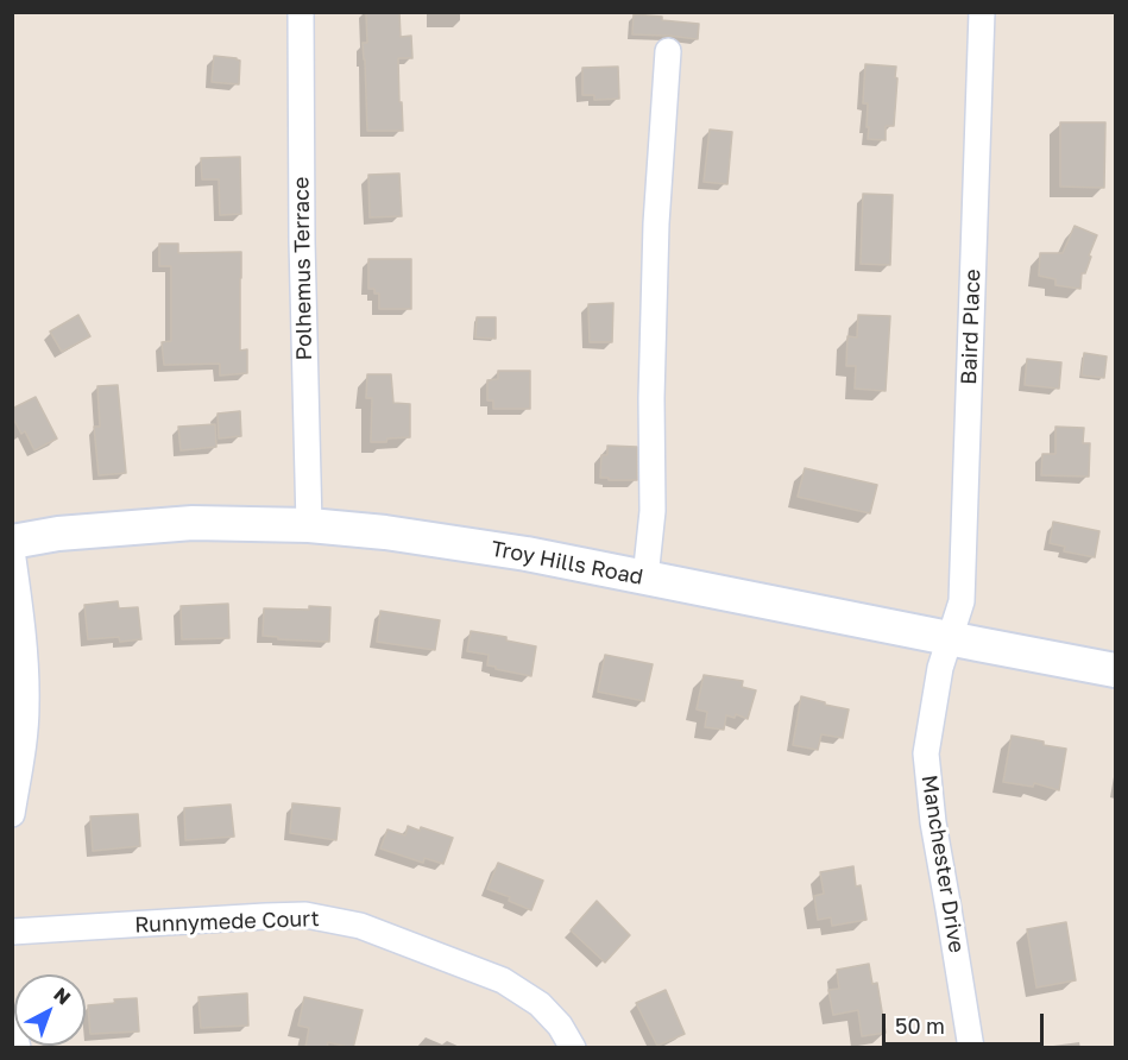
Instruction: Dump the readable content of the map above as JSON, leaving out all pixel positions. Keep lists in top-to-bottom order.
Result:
{
  "streets": {
    "main road": ["Troy Hills Road"],
    "street": [
      "Polhemus Terrace",
      "Baird Place",
      "Manchester Drive",
      "Runnymede Court"
    ]
  },
  "crossings": [
    ["Polhemus Terrace", "Troy Hills Road"],
    ["Baird Place", "Troy Hills Road"],
    ["Baird Place", "Manchester Drive"],
    ["Troy Hills Road", "Manchester Drive"]
  ],
  "scale_bar": "50 m",
  "north": "top right"
}
